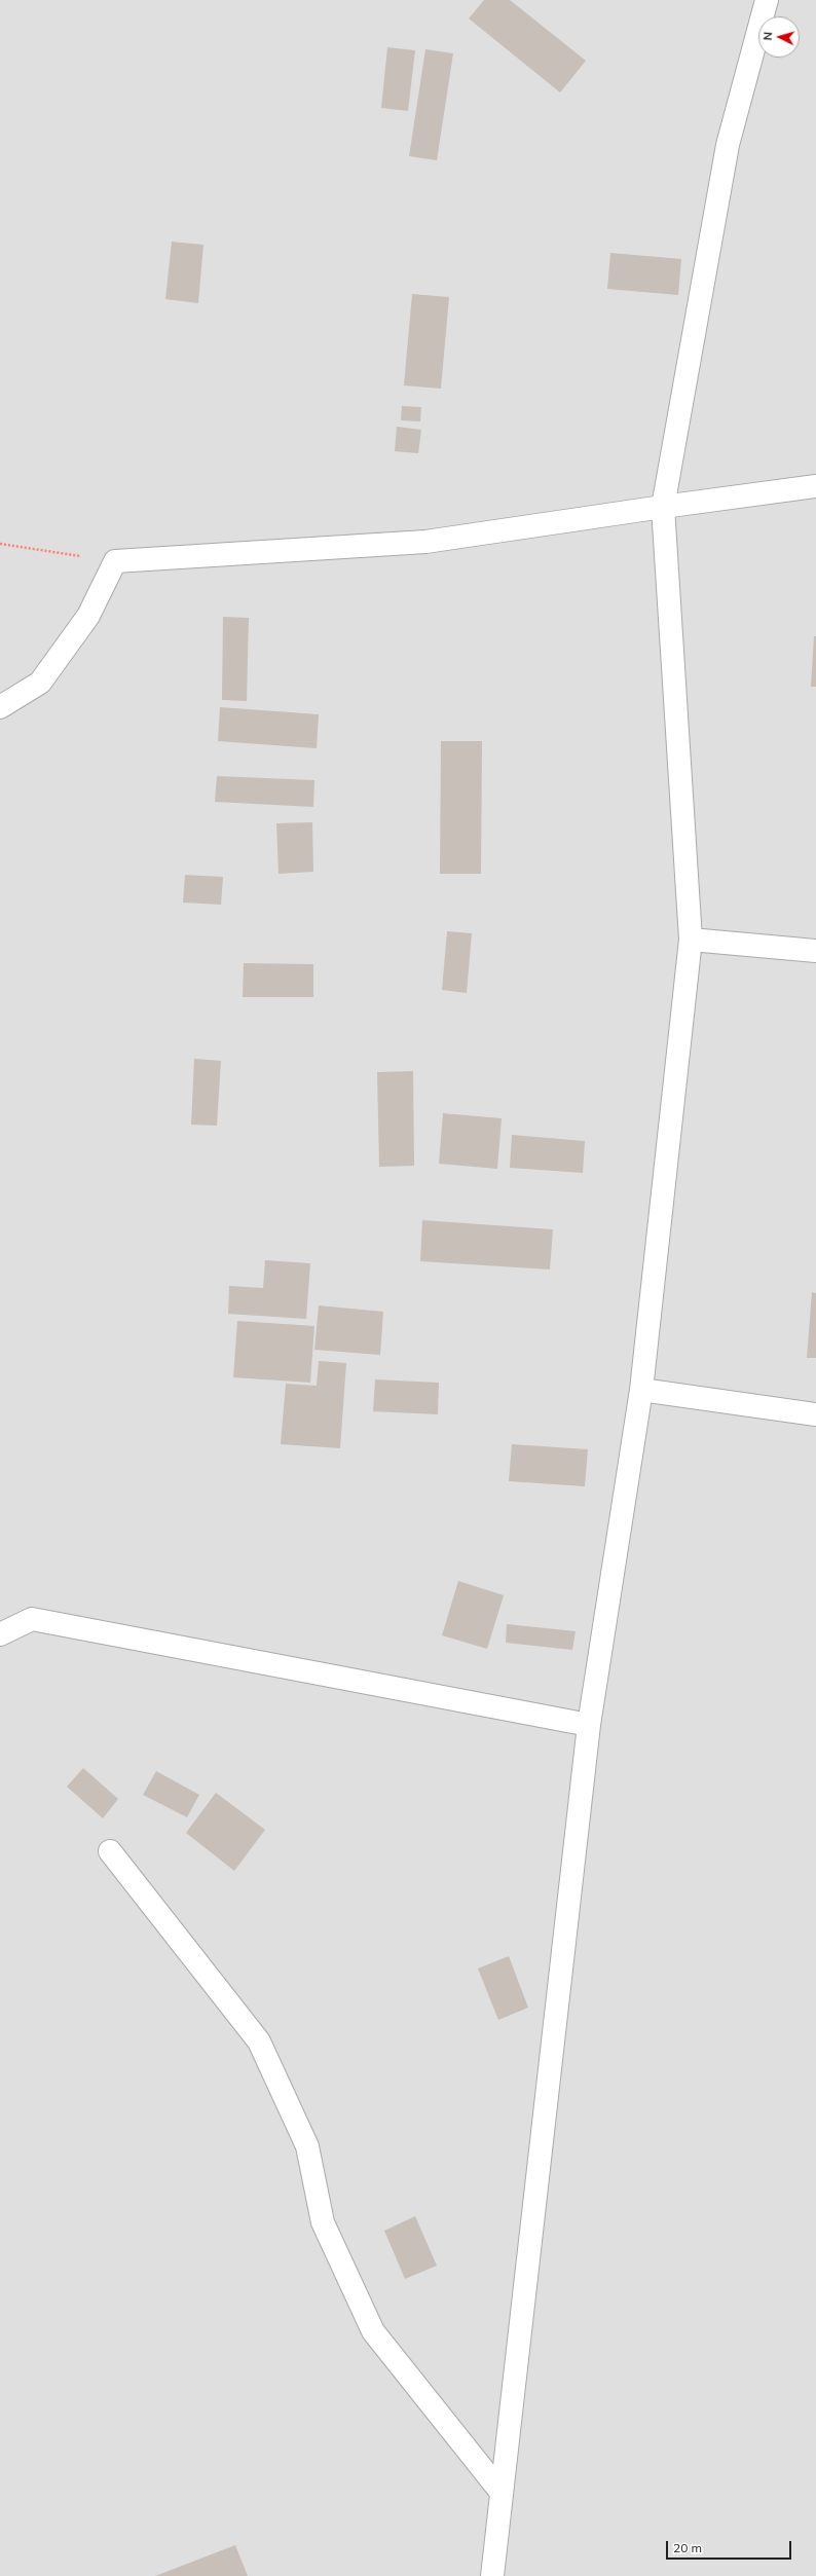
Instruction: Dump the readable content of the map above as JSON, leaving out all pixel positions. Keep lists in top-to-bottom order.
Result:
{
  "scale_bar": "20 m",
  "north": "left"
}
